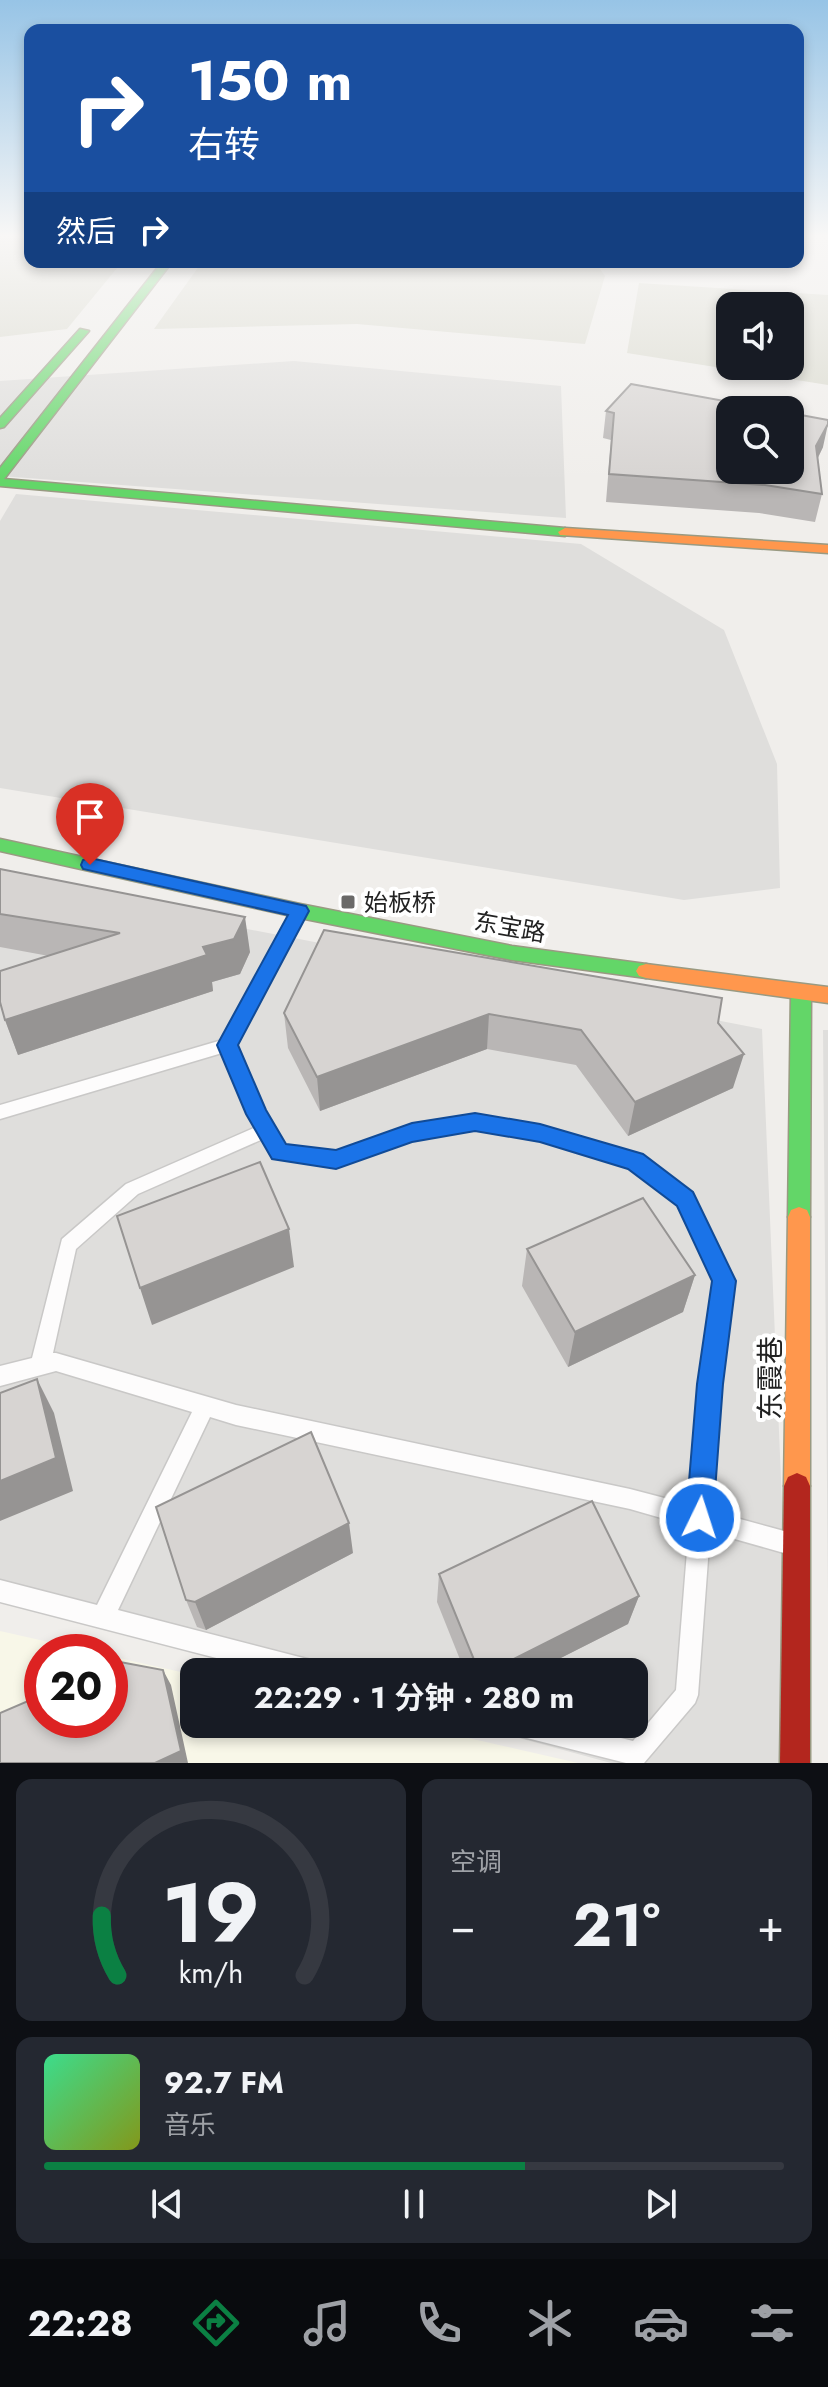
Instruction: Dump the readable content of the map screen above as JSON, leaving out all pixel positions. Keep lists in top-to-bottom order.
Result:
{
  "streets": {
    "street": ["东宝路", "东霞巷"]
  },
  "crossings": [
    ["东宝路", "东霞巷"]
  ],
  "places": {
    "transit": ["始板桥"]
  },
  "page": {
    "turn": ["150 m", "右转"],
    "then": "然后",
    "limit": "20",
    "trip": "22:29 · 1 分钟 · 280 m",
    "tile": "空调",
    "heat": ["−", "21°", "+"],
    "song": ["92.7 FM", "音乐"],
    "tabs": "22:28",
    "gauge": ["19", "km/h"]
  }
}
